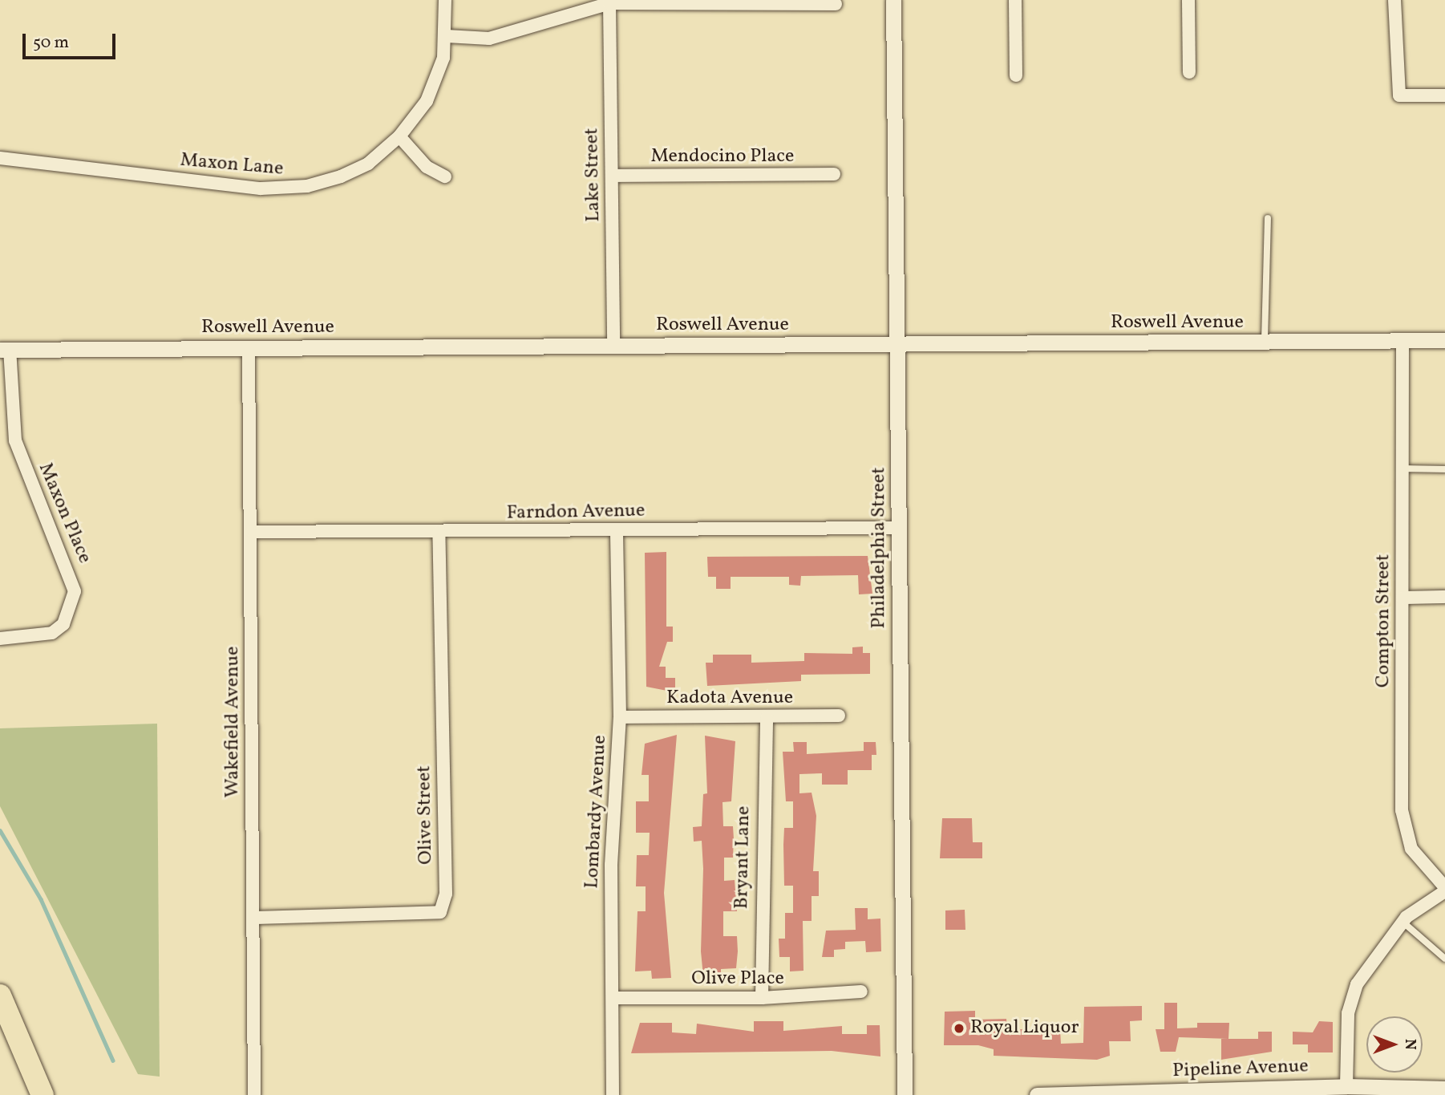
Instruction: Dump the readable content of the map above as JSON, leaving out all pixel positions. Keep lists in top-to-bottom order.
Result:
{
  "streets": {
    "street": [
      "Mendocino Place",
      "Maxon Lane",
      "Lake Street",
      "Roswell Avenue",
      "Farndon Avenue",
      "Maxon Place",
      "Philadelphia Street",
      "Compton Street",
      "Kadota Avenue",
      "Wakefield Avenue",
      "Lombardy Avenue",
      "Olive Street",
      "Bryant Lane",
      "Olive Place",
      "Pipeline Avenue"
    ]
  },
  "crossings": [
    ["Mendocino Place", "Lake Street"],
    ["Lake Street", "Roswell Avenue"],
    ["Roswell Avenue", "Maxon Place"],
    ["Roswell Avenue", "Philadelphia Street"],
    ["Roswell Avenue", "Compton Street"],
    ["Roswell Avenue", "Wakefield Avenue"],
    ["Farndon Avenue", "Philadelphia Street"],
    ["Farndon Avenue", "Wakefield Avenue"],
    ["Farndon Avenue", "Lombardy Avenue"],
    ["Farndon Avenue", "Olive Street"],
    ["Kadota Avenue", "Lombardy Avenue"],
    ["Kadota Avenue", "Bryant Lane"],
    ["Wakefield Avenue", "Olive Street"],
    ["Lombardy Avenue", "Olive Place"],
    ["Bryant Lane", "Olive Place"]
  ],
  "places": ["Royal Liquor"],
  "scale_bar": "50 m",
  "north": "right"
}
